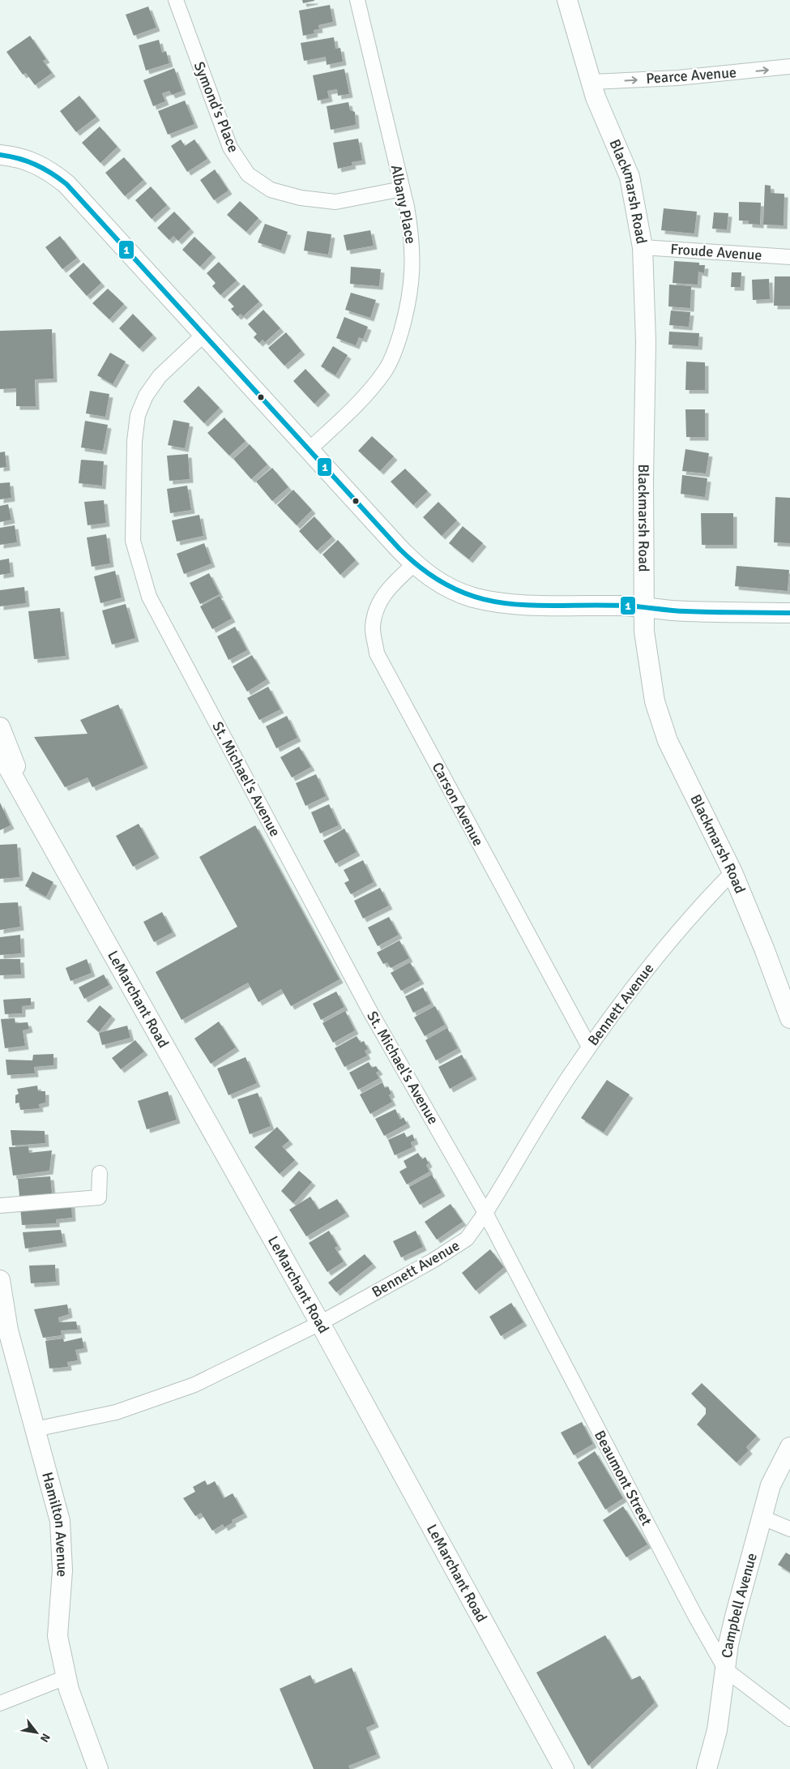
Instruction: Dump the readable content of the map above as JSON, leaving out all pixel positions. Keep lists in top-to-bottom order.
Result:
{
  "streets": {
    "street": [
      "Pearce Avenue",
      "Symond's Place",
      "Blackmarsh Road",
      "Albany Place",
      "Froude Avenue",
      "St. Michael's Avenue",
      "Carson Avenue",
      "LeMarchant Road",
      "Bennett Avenue",
      "Beaumont Street",
      "Hamilton Avenue",
      "Campbell Avenue"
    ]
  },
  "crossings": [
    ["Pearce Avenue", "Blackmarsh Road"],
    ["Symond's Place", "Albany Place"],
    ["Blackmarsh Road", "Froude Avenue"],
    ["Blackmarsh Road", "Bennett Avenue"],
    ["St. Michael's Avenue", "Bennett Avenue"],
    ["St. Michael's Avenue", "Beaumont Street"],
    ["Carson Avenue", "Bennett Avenue"],
    ["LeMarchant Road", "Bennett Avenue"],
    ["Bennett Avenue", "Beaumont Street"],
    ["Bennett Avenue", "Hamilton Avenue"],
    ["Beaumont Street", "Campbell Avenue"]
  ],
  "one_way": ["Pearce Avenue"],
  "lines": ["transit line 1"],
  "north": "bottom right"
}
